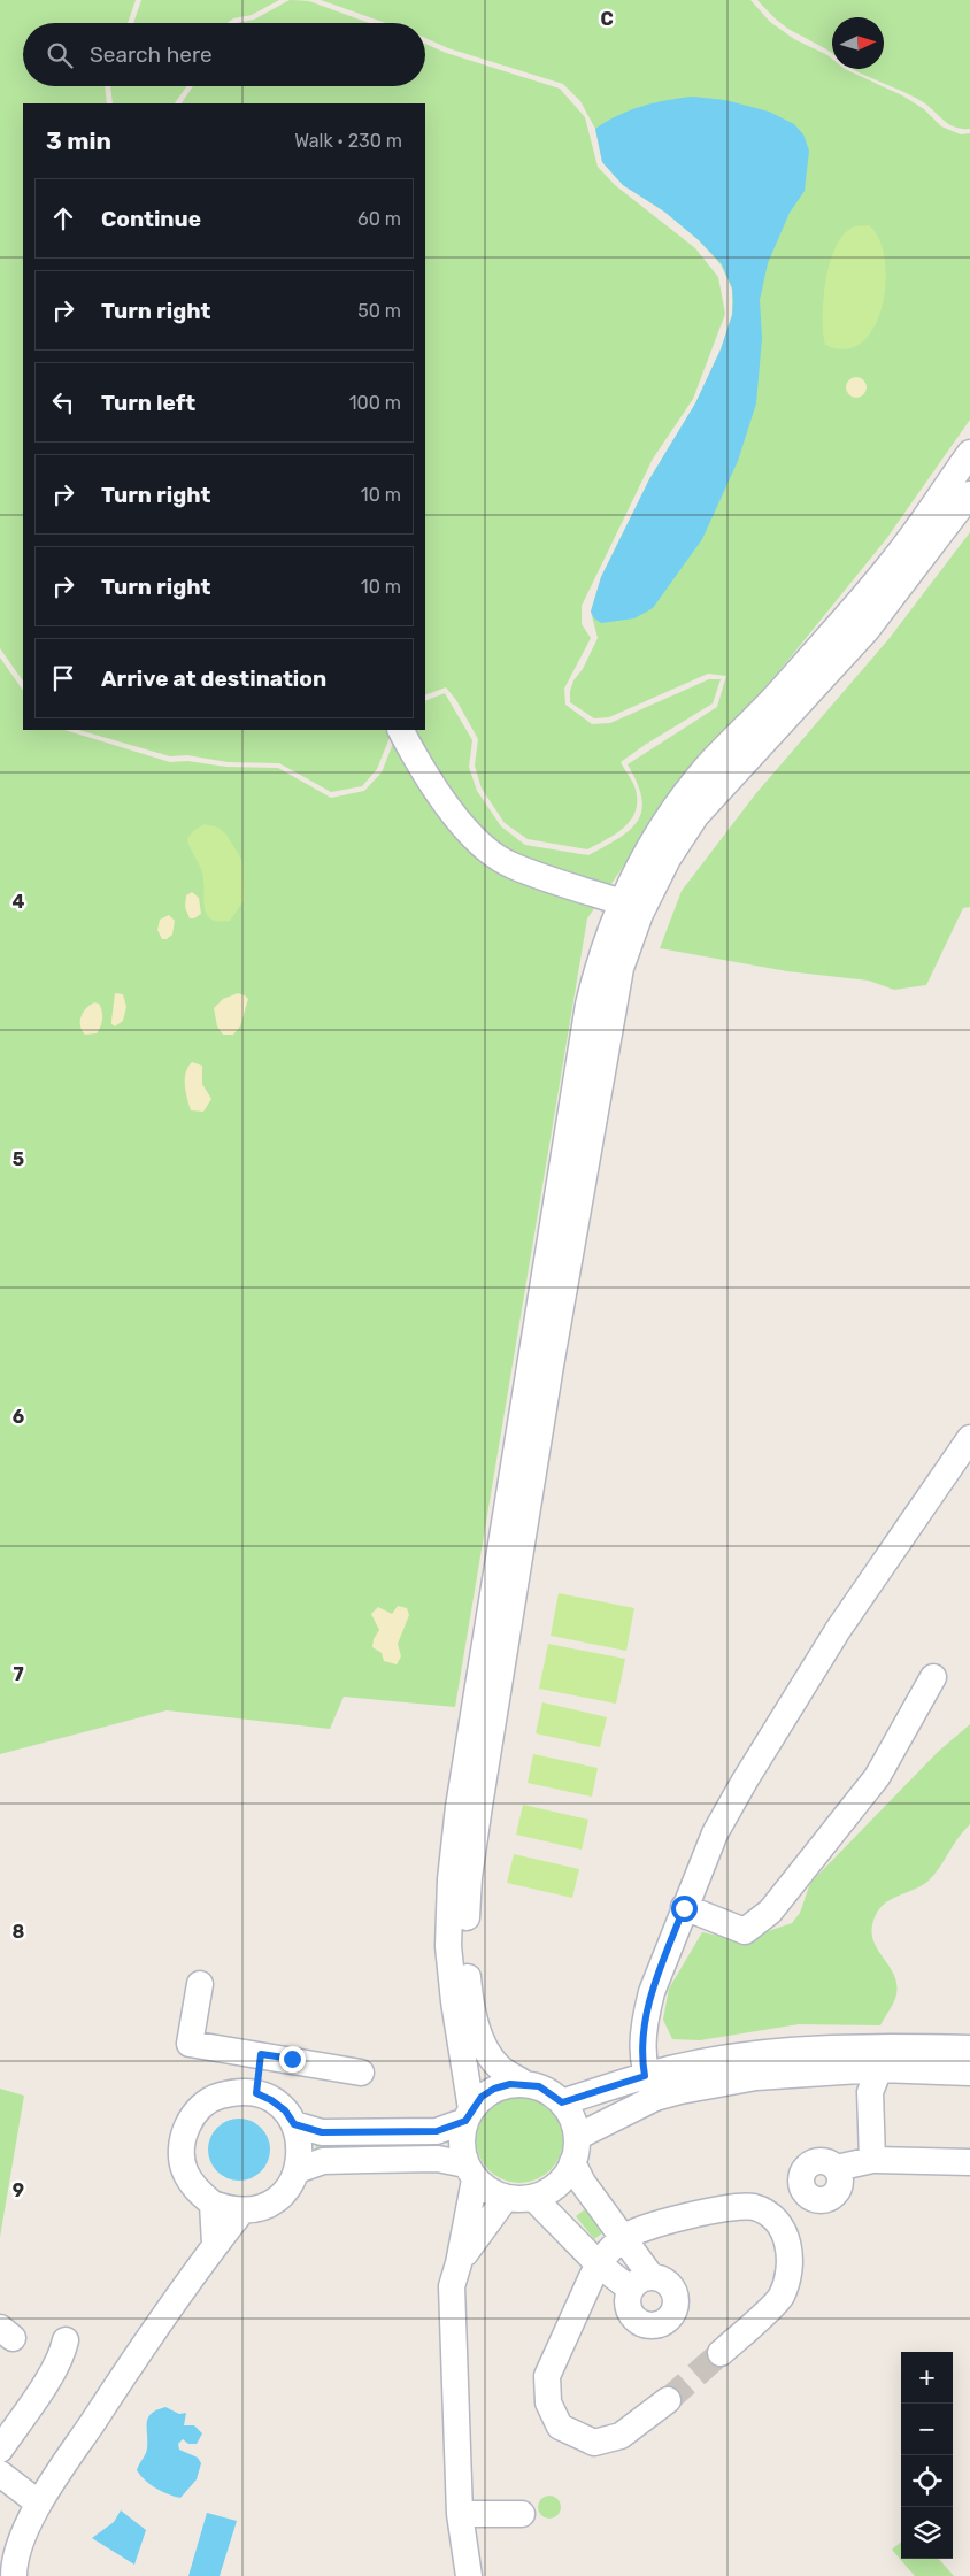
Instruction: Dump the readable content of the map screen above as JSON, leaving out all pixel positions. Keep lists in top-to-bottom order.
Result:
{
  "north": "right",
  "page": {
    "search": "Search here",
    "heading": ["3 min", "Walk · 230 m"],
    "list": [
      ["Continue", "60 m"],
      ["Turn right", "50 m"],
      ["Turn left", "100 m"],
      ["Turn right", "10 m"],
      ["Turn right", "10 m"],
      "Arrive at destination"
    ],
    "map_buttons": ["+", "−"]
  },
  "grid": {
    "columns": ["C"],
    "rows": [
      "4",
      "5",
      "6",
      "7",
      "8",
      "9"
    ]
  }
}
